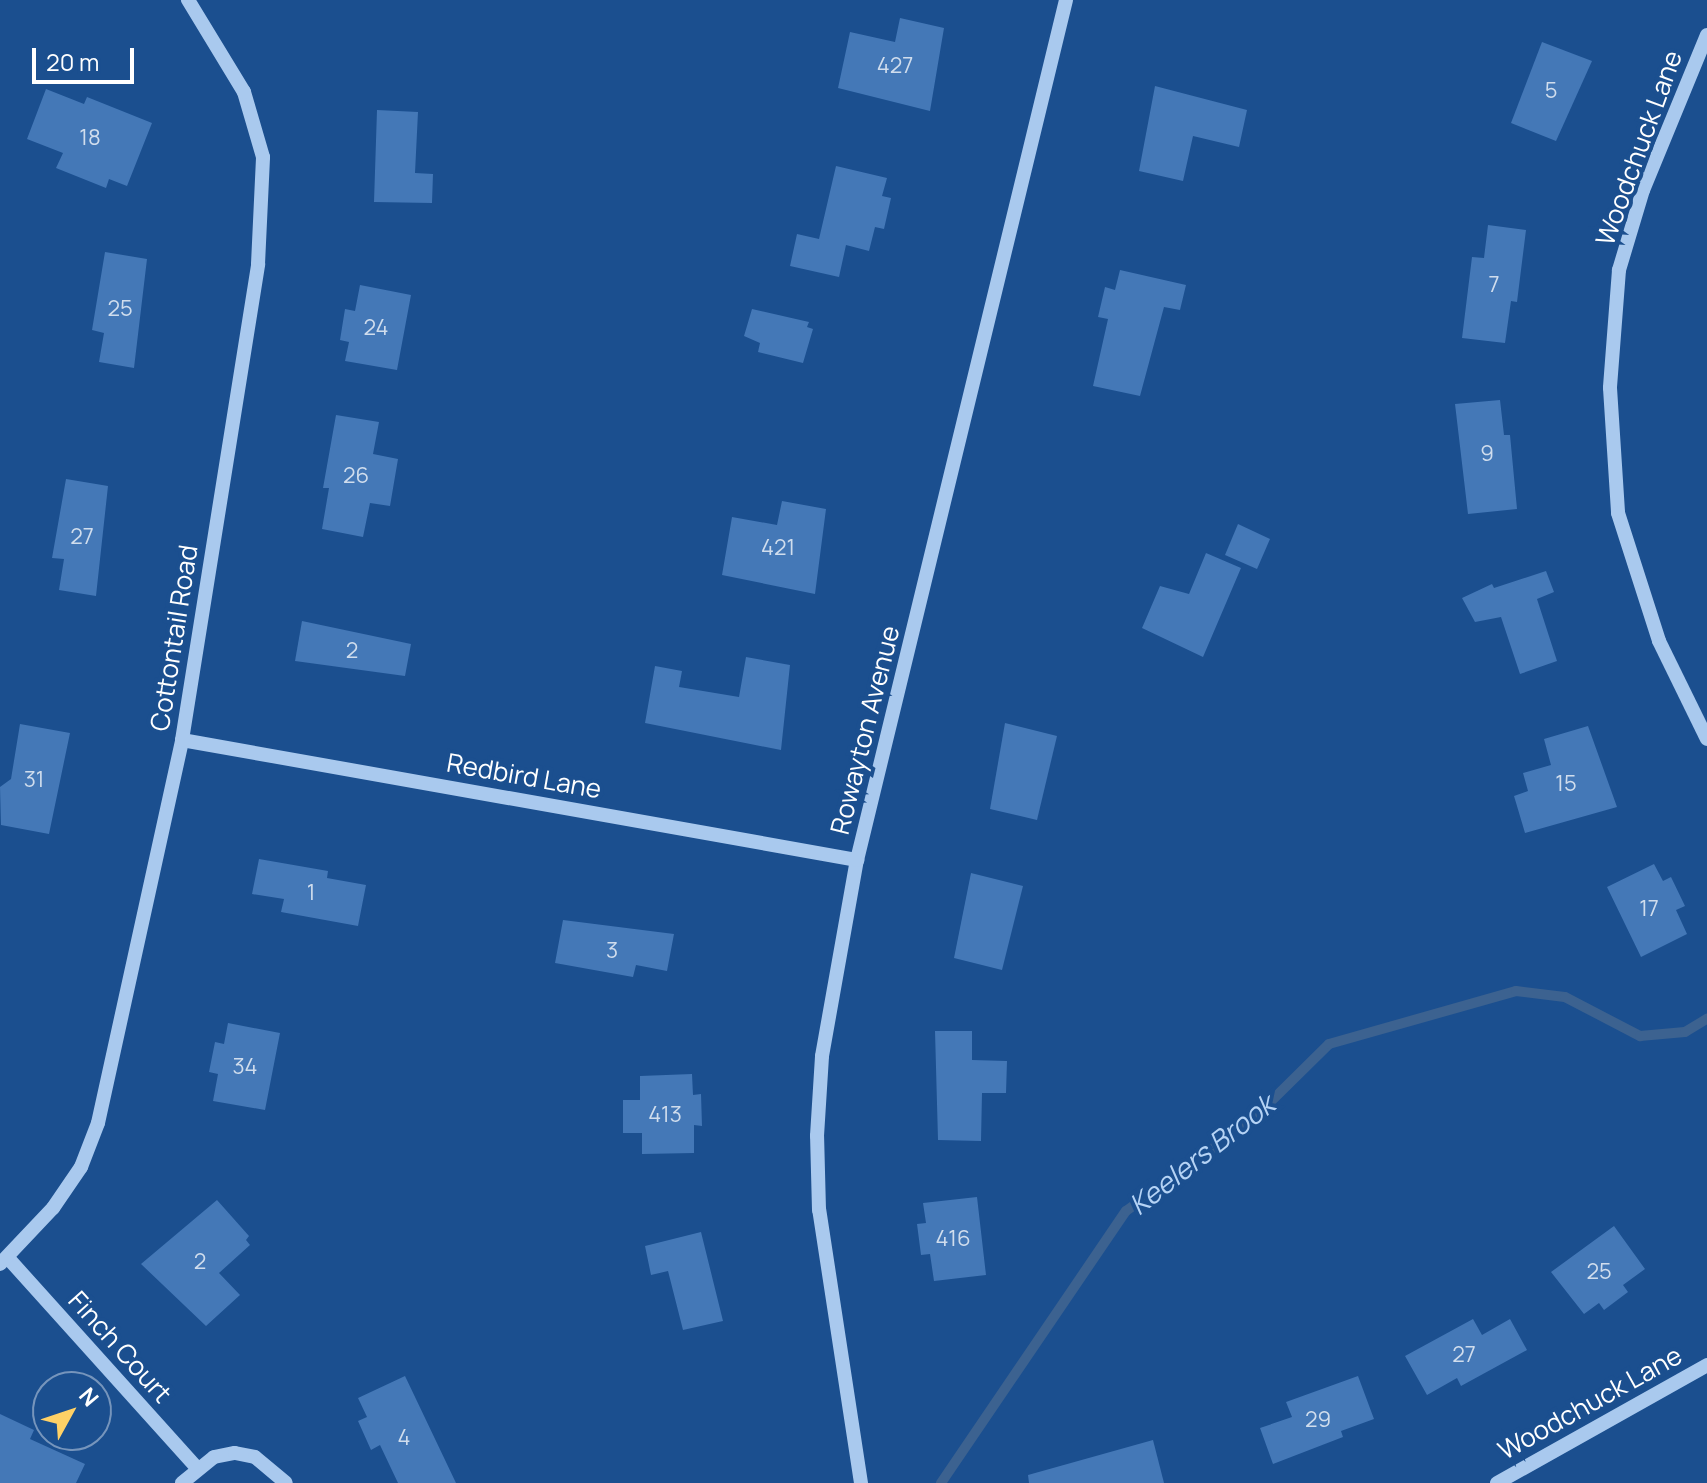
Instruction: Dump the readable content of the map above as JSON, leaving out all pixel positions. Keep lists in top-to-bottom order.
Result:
{
  "streets": {
    "street": [
      "Woodchuck Lane",
      "Cottontail Road",
      "Rowayton Avenue",
      "Redbird Lane",
      "Finch Court"
    ]
  },
  "crossings": [
    ["Cottontail Road", "Redbird Lane"],
    ["Cottontail Road", "Finch Court"],
    ["Rowayton Avenue", "Redbird Lane"]
  ],
  "water": ["Keelers Brook"],
  "house_numbers": [
    "427",
    "5",
    "18",
    "7",
    "25",
    "24",
    "9",
    "26",
    "27",
    "421",
    "2",
    "31",
    "15",
    "1",
    "17",
    "3",
    "34",
    "413",
    "416",
    "2",
    "25",
    "27",
    "29",
    "4"
  ],
  "scale_bar": "20 m",
  "north": "top right"
}
